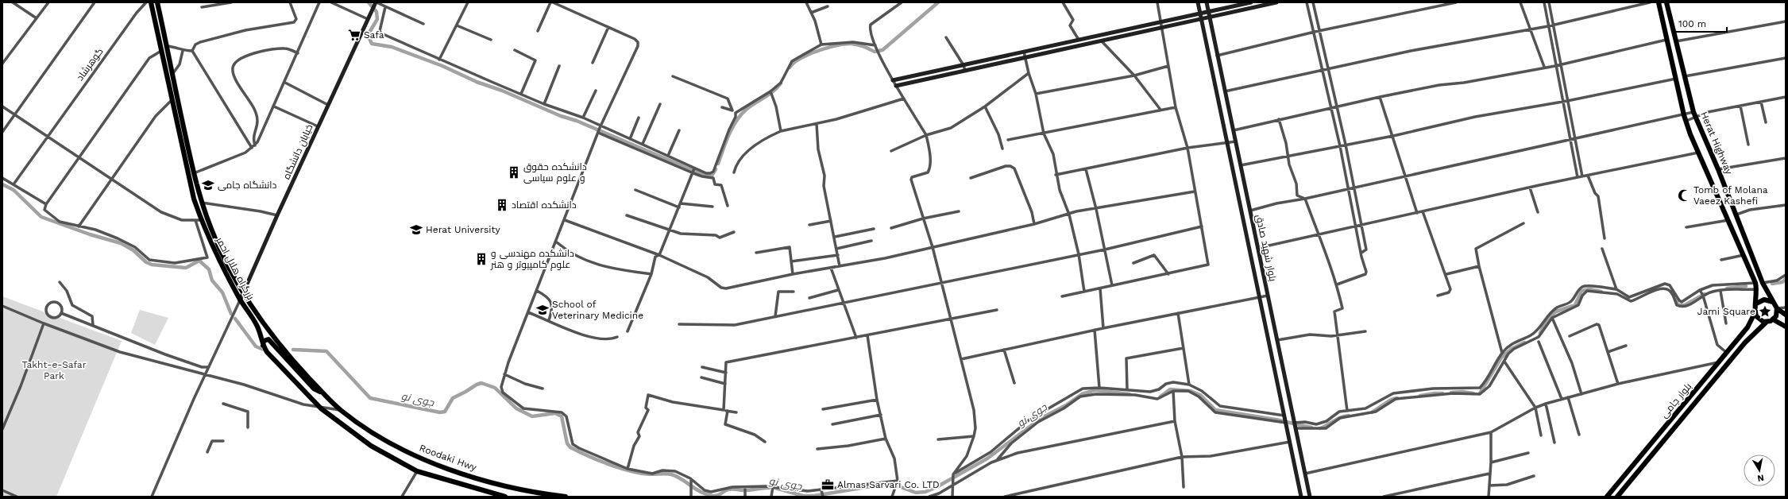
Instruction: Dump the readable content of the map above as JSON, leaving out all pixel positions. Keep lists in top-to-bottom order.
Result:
{
  "streets": {
    "highway": [
      "Herat Highway",
      "بزرگراه هلال احمر",
      "بلوار جامی",
      "Roodaki Hwy"
    ],
    "street": ["گوهرشاد", "خیابان دانشگاه", "بلوار شهید صادق"]
  },
  "crossings": [
    ["Herat Highway", "بلوار جامی"],
    ["خیابان دانشگاه", "بزرگراه هلال احمر"],
    ["بزرگراه هلال احمر", "Roodaki Hwy"]
  ],
  "water": ["جوی نو"],
  "parks": ["Takht-e-Safar Park"],
  "places": {
    "supermarket": ["Safa"],
    "building": ["دانشکده حقوق و علوم سیاسی", "دانشکده اقتصاد", "دانشکده مهندسی و علوم کامپیوتر و هنر"],
    "school or university": ["دانشگاه جامی", "Herat University", "School of Veterinary Medicine"],
    "mosque": ["Tomb of Molana Vaeez Kashefi"],
    "place": ["Jami Square"],
    "office": ["Almas Sarvari Co. LTD"]
  },
  "scale_bar": "100 m",
  "north": "bottom"
}
